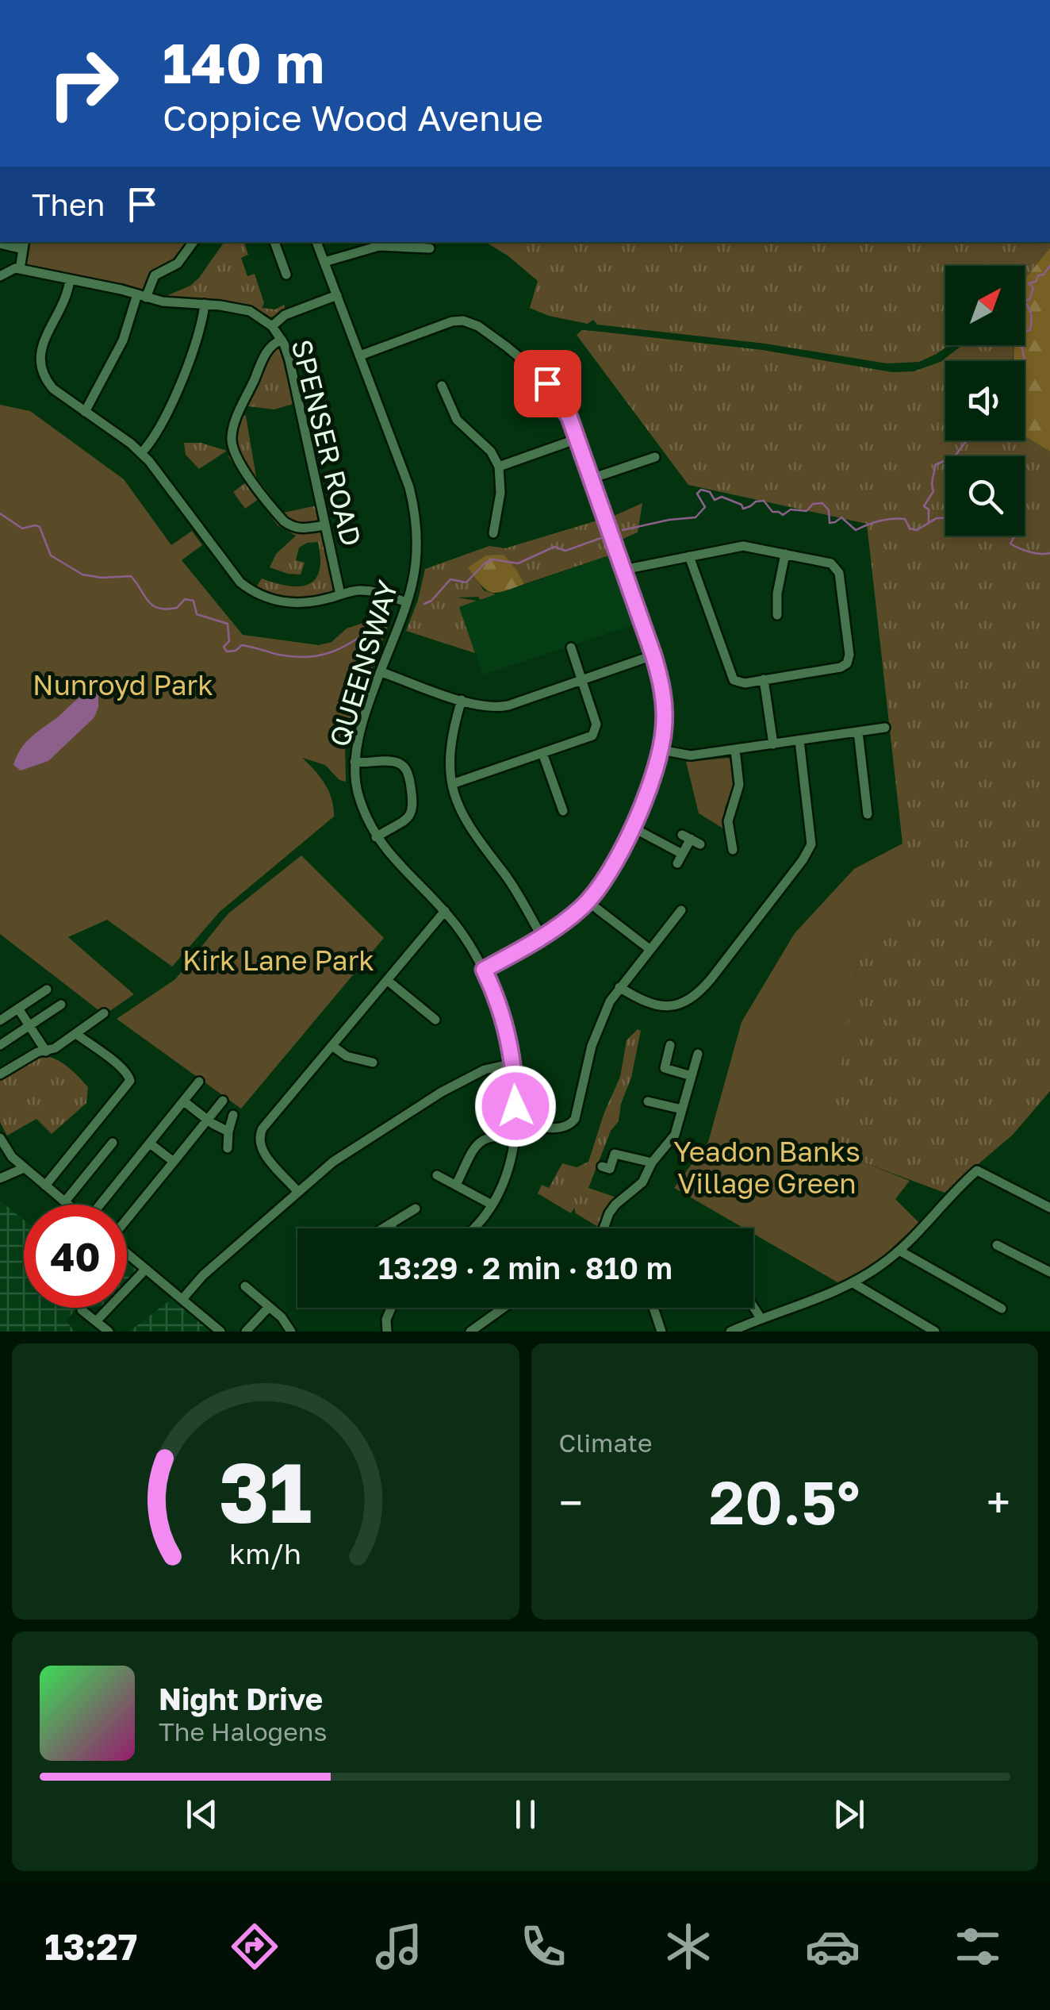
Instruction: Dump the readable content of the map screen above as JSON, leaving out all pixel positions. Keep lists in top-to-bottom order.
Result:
{
  "streets": {
    "street": ["SPENSER ROAD", "QUEENSWAY"]
  },
  "parks": ["Nunroyd Park", "Kirk Lane Park", "Yeadon Banks Village Green"],
  "north": "top right",
  "page": {
    "turn": ["140 m", "Coppice Wood Avenue"],
    "then": "Then",
    "limit": "40",
    "trip": "13:29 · 2 min · 810 m",
    "tile": "Climate",
    "heat": ["−", "20.5°", "+"],
    "song": ["Night Drive", "The Halogens"],
    "tabs": "13:27",
    "gauge": ["31", "km/h"]
  }
}
